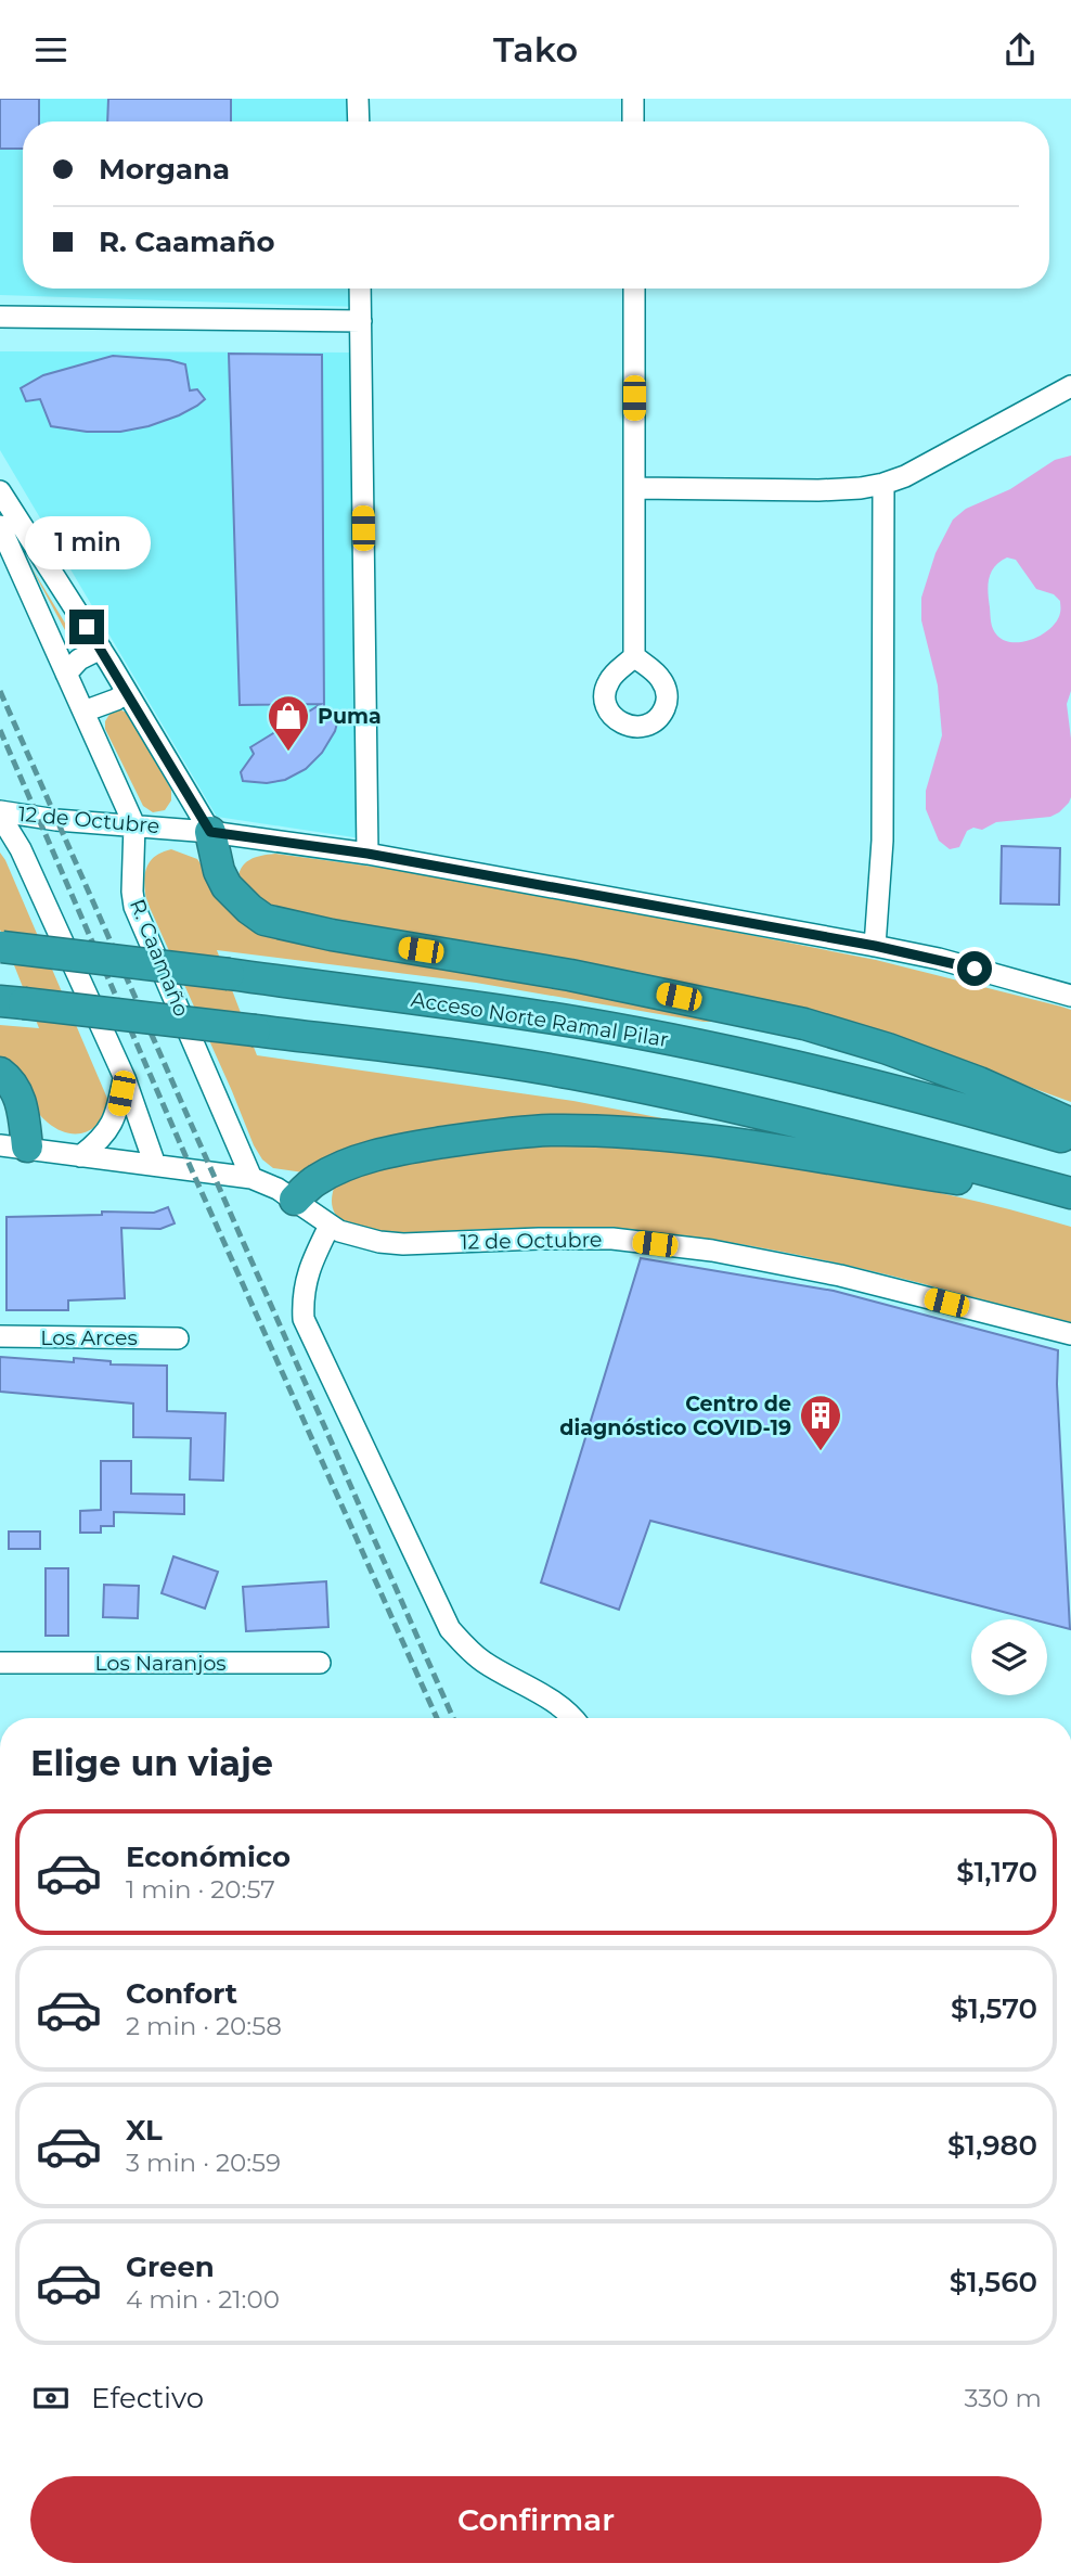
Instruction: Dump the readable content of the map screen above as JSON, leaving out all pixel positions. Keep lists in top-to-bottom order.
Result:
{
  "streets": {
    "highway": ["Acceso Norte Ramal Pilar"],
    "street": [
      "12 de Octubre",
      "R. Caamaño",
      "Los Arces",
      "Los Naranjos"
    ]
  },
  "crossings": [
    ["12 de Octubre", "R. Caamaño"]
  ],
  "places": {
    "shop": ["Puma"],
    "building": ["Centro de diagnóstico COVID-19"]
  },
  "page": {
    "header": "Tako",
    "banner": ["Morgana", "R. Caamaño"],
    "bubble": "1 min",
    "heading": "Elige un viaje",
    "list": [
      {
        "name": "Económico",
        "note": "1 min · 20:57",
        "value": "$1,170"
      },
      {
        "name": "Confort",
        "note": "2 min · 20:58",
        "value": "$1,570"
      },
      {
        "name": "XL",
        "note": "3 min · 20:59",
        "value": "$1,980"
      },
      {
        "name": "Green",
        "note": "4 min · 21:00",
        "value": "$1,560"
      }
    ],
    "pay": ["Efectivo", "330 m"],
    "buttons": "Confirmar"
  }
}
